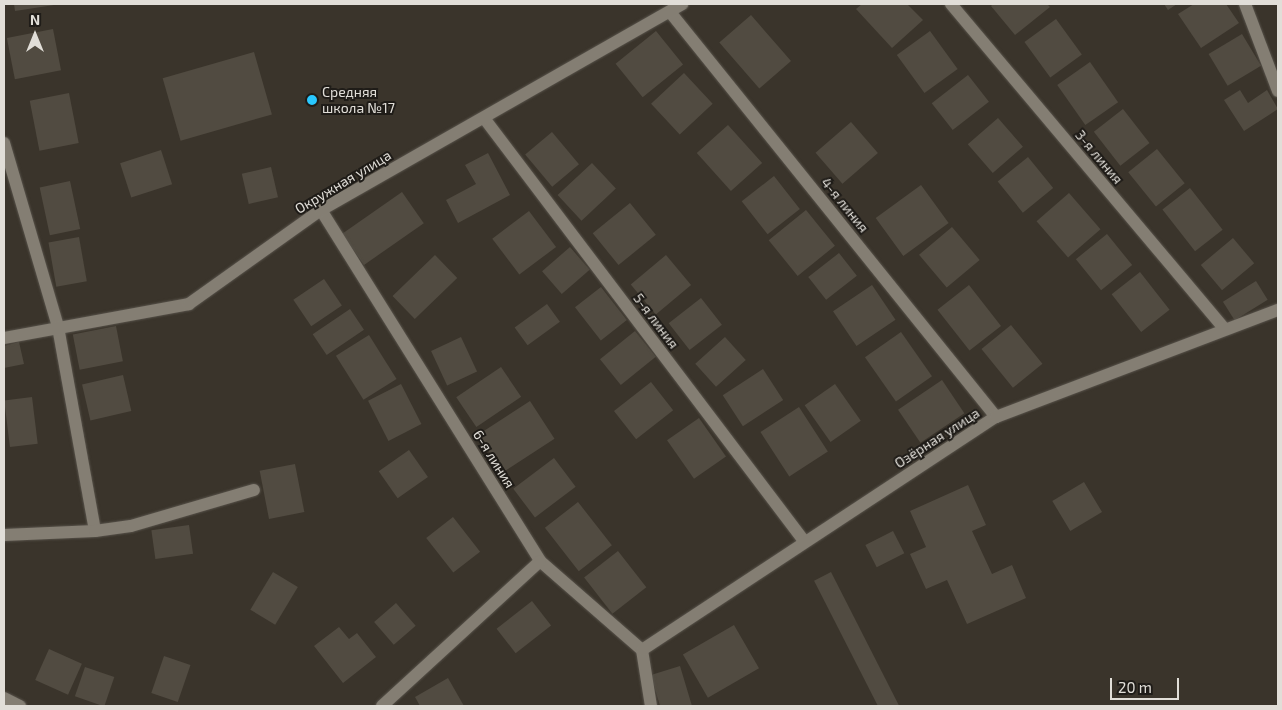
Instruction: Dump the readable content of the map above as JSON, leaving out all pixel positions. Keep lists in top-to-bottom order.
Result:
{
  "streets": {
    "street": [
      "3-я линия",
      "Окружная улица",
      "4-я линия",
      "5-я линия",
      "Озёрная улица",
      "6-я линия"
    ]
  },
  "crossings": [
    ["3-я линия", "Озёрная улица"],
    ["Окружная улица", "4-я линия"],
    ["Окружная улица", "5-я линия"],
    ["Окружная улица", "6-я линия"],
    ["4-я линия", "Озёрная улица"],
    ["5-я линия", "Озёрная улица"],
    ["Озёрная улица", "6-я линия"]
  ],
  "places": ["Средняя школа №17"],
  "scale_bar": "20 m",
  "north": "top"
}
